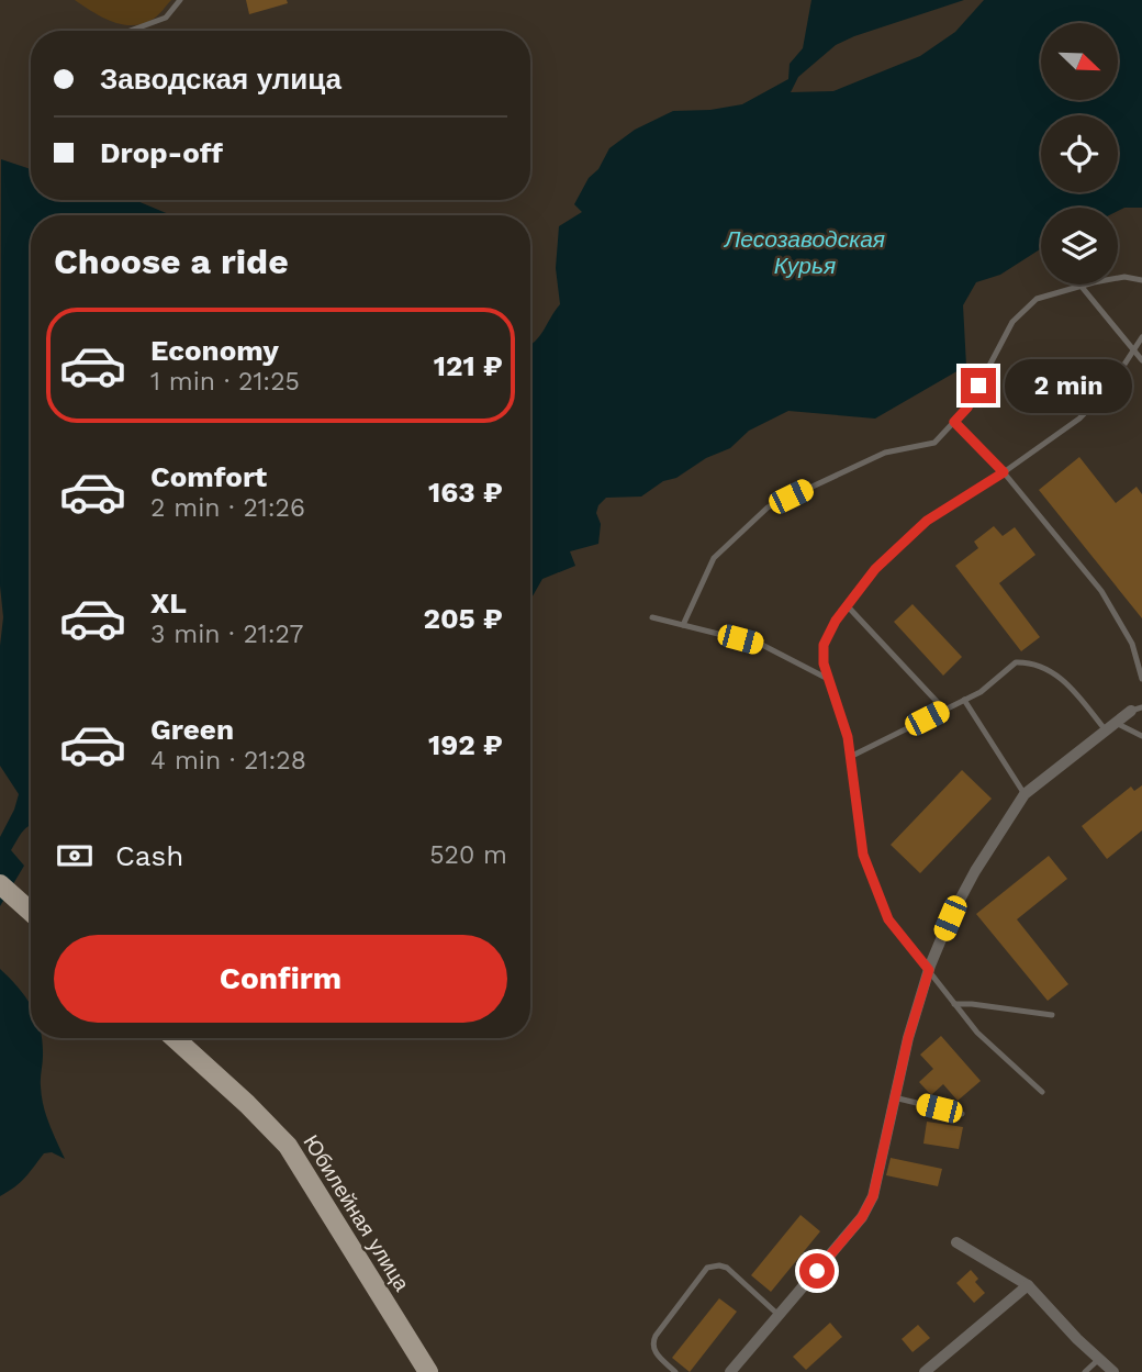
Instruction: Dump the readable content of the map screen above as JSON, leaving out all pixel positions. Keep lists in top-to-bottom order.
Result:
{
  "streets": {
    "main road": ["Юбилейная улица"]
  },
  "water": ["Лесозаводская Курья"],
  "north": "bottom right",
  "page": {
    "banner": ["Заводская улица", "Drop-off"],
    "heading": "Choose a ride",
    "list": [
      {
        "name": "Economy",
        "note": "1 min · 21:25",
        "value": "121 ₽"
      },
      {
        "name": "Comfort",
        "note": "2 min · 21:26",
        "value": "163 ₽"
      },
      {
        "name": "XL",
        "note": "3 min · 21:27",
        "value": "205 ₽"
      },
      {
        "name": "Green",
        "note": "4 min · 21:28",
        "value": "192 ₽"
      }
    ],
    "bubble": "2 min",
    "pay": ["Cash", "520 m"],
    "buttons": "Confirm"
  }
}
